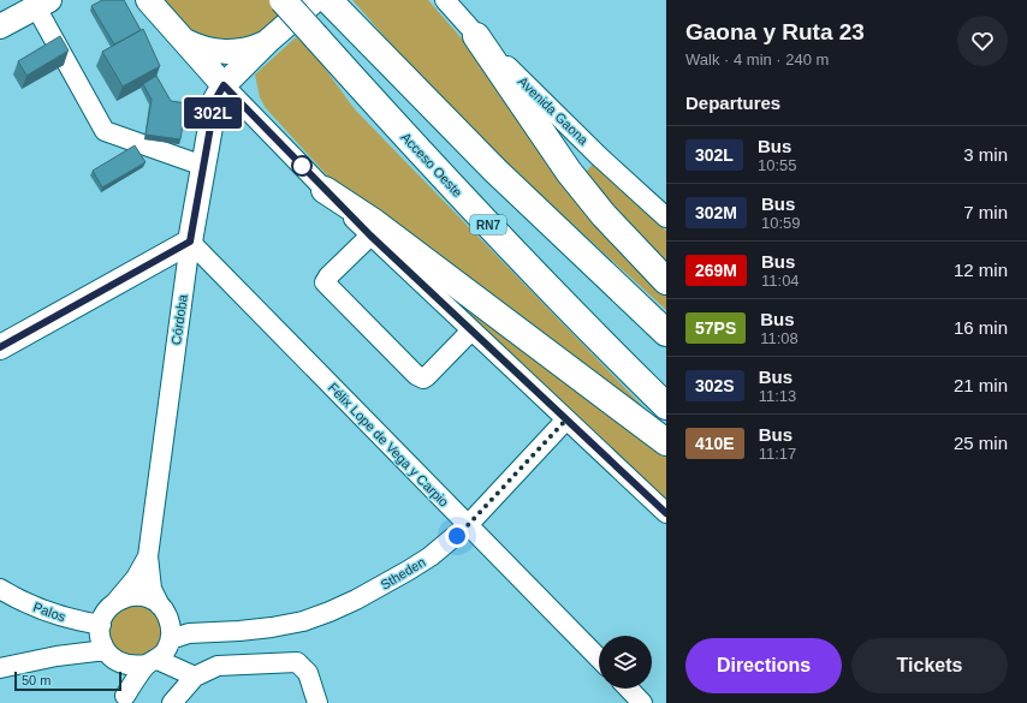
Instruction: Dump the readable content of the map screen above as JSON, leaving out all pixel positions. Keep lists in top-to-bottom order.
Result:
{
  "streets": {
    "highway": ["Acceso Oeste", "RN7"],
    "main road": ["Córdoba"],
    "street": [
      "Avenida Gaona",
      "Félix Lope de Vega y Carpio",
      "Stheden",
      "Palos"
    ]
  },
  "crossings": [
    ["Córdoba", "Félix Lope de Vega y Carpio"],
    ["Córdoba", "Stheden"],
    ["Córdoba", "Palos"],
    ["Félix Lope de Vega y Carpio", "Stheden"],
    ["Stheden", "Palos"]
  ],
  "lines": ["bus line 302L"],
  "scale_bar": "50 m",
  "page": {
    "on_map": "302L",
    "heading": [
      ["Gaona y Ruta 23", "Walk · 4 min · 240 m"],
      "Departures"
    ],
    "list": [
      {
        "mark": "302L",
        "name": "Bus",
        "note": "10:55",
        "value": "3 min"
      },
      {
        "mark": "302M",
        "name": "Bus",
        "note": "10:59",
        "value": "7 min"
      },
      {
        "mark": "269M",
        "name": "Bus",
        "note": "11:04",
        "value": "12 min"
      },
      {
        "mark": "57PS",
        "name": "Bus",
        "note": "11:08",
        "value": "16 min"
      },
      {
        "mark": "302S",
        "name": "Bus",
        "note": "11:13",
        "value": "21 min"
      },
      {
        "mark": "410E",
        "name": "Bus",
        "note": "11:17",
        "value": "25 min"
      }
    ],
    "buttons": ["Directions", "Tickets"],
    "scale": "50 m"
  }
}
